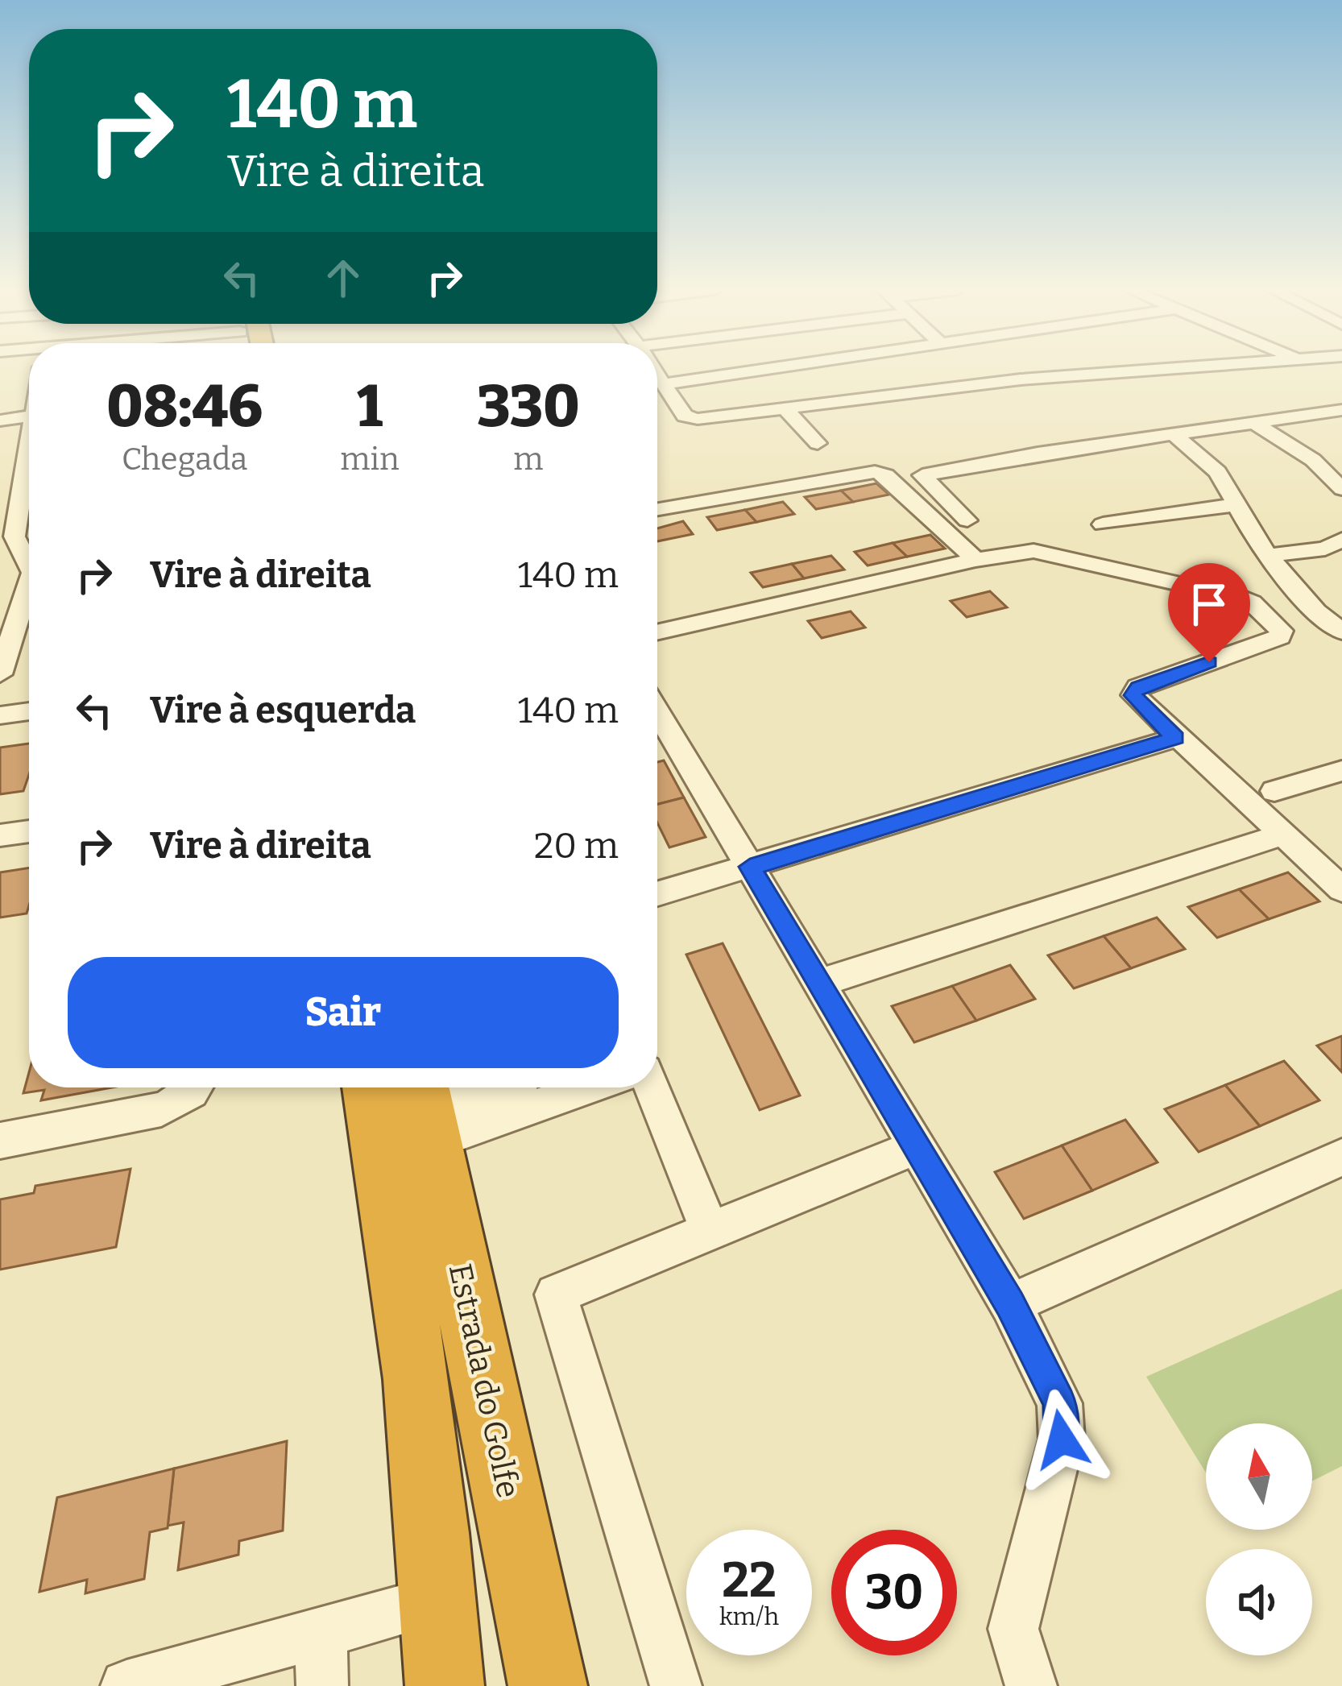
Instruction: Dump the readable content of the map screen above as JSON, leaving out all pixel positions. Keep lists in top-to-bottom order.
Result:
{
  "streets": {
    "highway": ["Estrada do Golfe"]
  },
  "north": "top",
  "page": {
    "turn": ["140 m", "Vire à direita"],
    "eta": [
      "08:46",
      "Chegada",
      "1",
      "min",
      "330",
      "m"
    ],
    "list": [
      {
        "name": "Vire à direita",
        "value": "140 m"
      },
      {
        "name": "Vire à esquerda",
        "value": "140 m"
      },
      {
        "name": "Vire à direita",
        "value": "20 m"
      }
    ],
    "buttons": "Sair",
    "speed": "22 km/h",
    "limit": "30"
  }
}
